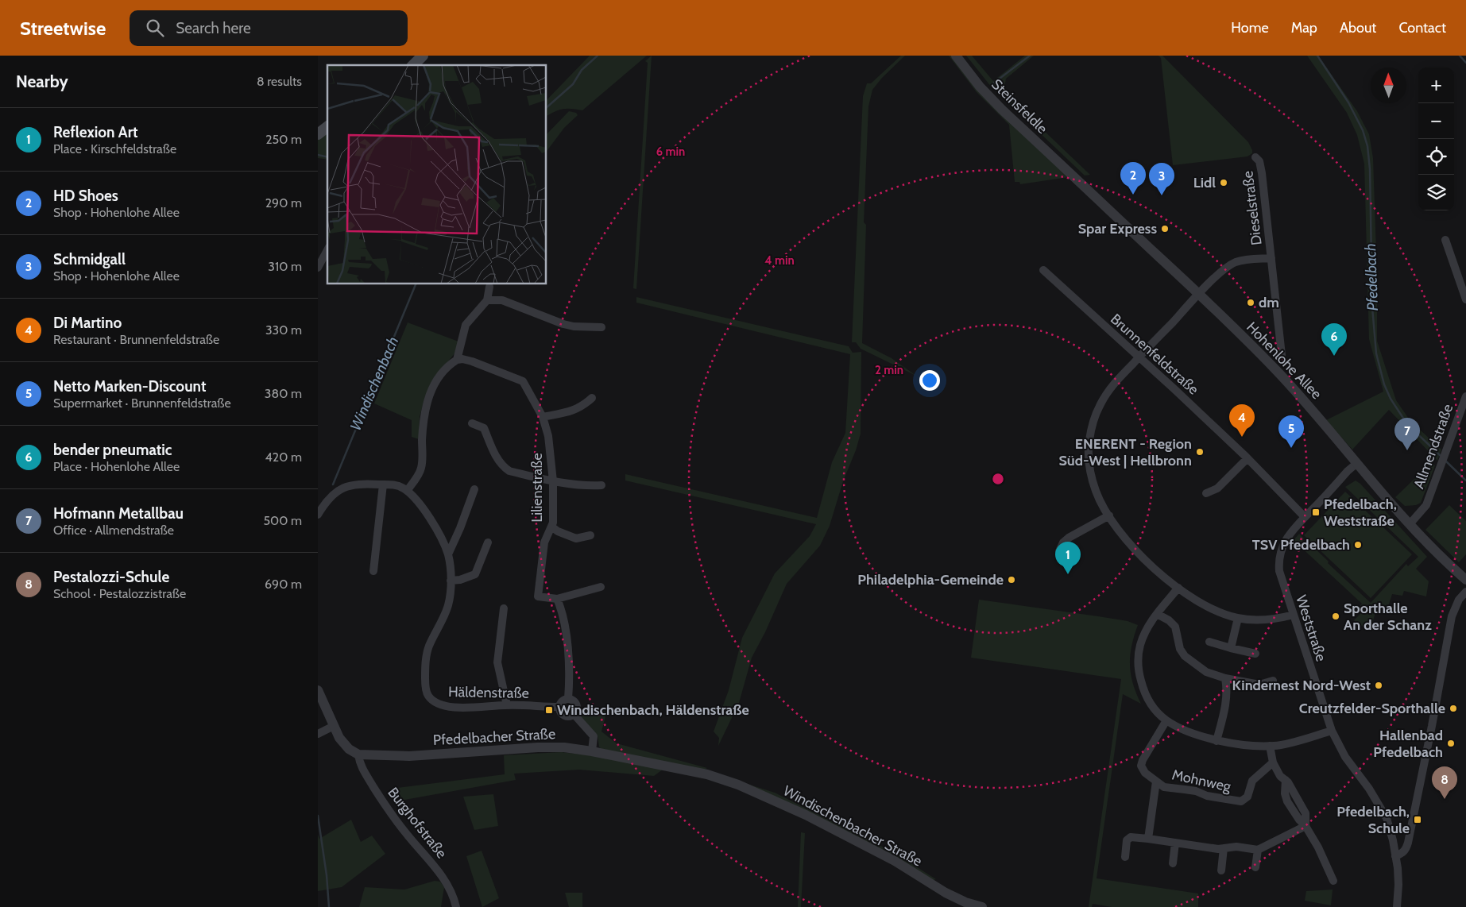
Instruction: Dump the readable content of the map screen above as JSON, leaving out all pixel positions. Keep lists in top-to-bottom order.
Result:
{
  "streets": {
    "street": [
      "Steinsfeldle",
      "Dieselstraße",
      "Brunnenfeldstraße",
      "Hohenlohe Allee",
      "Allmendstraße",
      "Lilienstraße",
      "Weststraße",
      "Häldenstraße",
      "Pfedelbacher Straße",
      "Mohnweg",
      "Burghofstraße",
      "Windischenbacher Straße"
    ]
  },
  "crossings": [
    ["Steinsfeldle", "Hohenlohe Allee"],
    ["Dieselstraße", "Brunnenfeldstraße"],
    ["Dieselstraße", "Hohenlohe Allee"],
    ["Dieselstraße", "Weststraße"],
    ["Brunnenfeldstraße", "Weststraße"],
    ["Hohenlohe Allee", "Allmendstraße"],
    ["Hohenlohe Allee", "Weststraße"],
    ["Pfedelbacher Straße", "Burghofstraße"],
    ["Pfedelbacher Straße", "Windischenbacher Straße"]
  ],
  "water": ["Pfedelbach", "Windischenbach"],
  "places": {
    "other": [
      "Lidl",
      "Spar Express",
      "dm",
      "ENERENT - Region Süd-West | Hellbronn",
      "TSV Pfedelbach",
      "Philadelphia-Gemeinde",
      "Sporthalle An der Schanz",
      "Kindernest Nord-West",
      "Creutzfelder-Sporthalle",
      "Hallenbad Pfedelbach"
    ],
    "transit": ["Pfedelbach, Weststraße", "Windischenbach, Häldenstraße", "Pfedelbach, Schule"]
  },
  "north": "top",
  "page": {
    "header": "Streetwise",
    "search": "Search here",
    "nav": [
      "Home",
      "Map",
      "About",
      "Contact"
    ],
    "heading": ["Nearby", "8 results"],
    "map_buttons": ["+", "−"],
    "list": [
      {
        "mark": "1",
        "name": "Reflexion Art",
        "note": "Place · Kirschfeldstraße",
        "value": "250 m"
      },
      {
        "mark": "2",
        "name": "HD Shoes",
        "note": "Shop · Hohenlohe Allee",
        "value": "290 m"
      },
      {
        "mark": "3",
        "name": "Schmidgall",
        "note": "Shop · Hohenlohe Allee",
        "value": "310 m"
      },
      {
        "mark": "4",
        "name": "Di Martino",
        "note": "Restaurant · Brunnenfeldstraße",
        "value": "330 m"
      },
      {
        "mark": "5",
        "name": "Netto Marken-Discount",
        "note": "Supermarket · Brunnenfeldstraße",
        "value": "380 m"
      },
      {
        "mark": "6",
        "name": "bender pneumatic",
        "note": "Place · Hohenlohe Allee",
        "value": "420 m"
      },
      {
        "mark": "7",
        "name": "Hofmann Metallbau",
        "note": "Office · Allmendstraße",
        "value": "500 m"
      },
      {
        "mark": "8",
        "name": "Pestalozzi-Schule",
        "note": "School · Pestalozzistraße",
        "value": "690 m"
      }
    ],
    "pins": [
      "2",
      "3",
      "6",
      "4",
      "5",
      "7",
      "1",
      "8"
    ]
  },
  "rings": ["6 min", "4 min", "2 min"]
}
